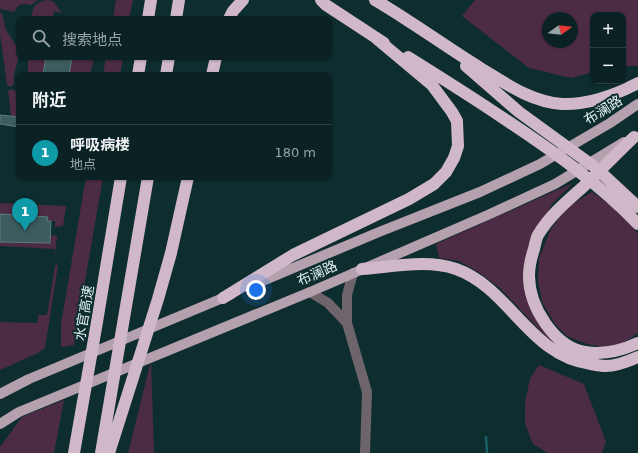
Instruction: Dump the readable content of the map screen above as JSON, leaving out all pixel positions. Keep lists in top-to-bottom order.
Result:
{
  "streets": {
    "highway": ["水官高速"],
    "main road": ["布澜路"]
  },
  "north": "right",
  "page": {
    "map_buttons": ["+", "−"],
    "search": "搜索地点",
    "heading": "附近",
    "list": [
      {
        "mark": "1",
        "name": "呼吸病楼",
        "note": "地点",
        "value": "180 m"
      }
    ],
    "pins": "1"
  }
}
